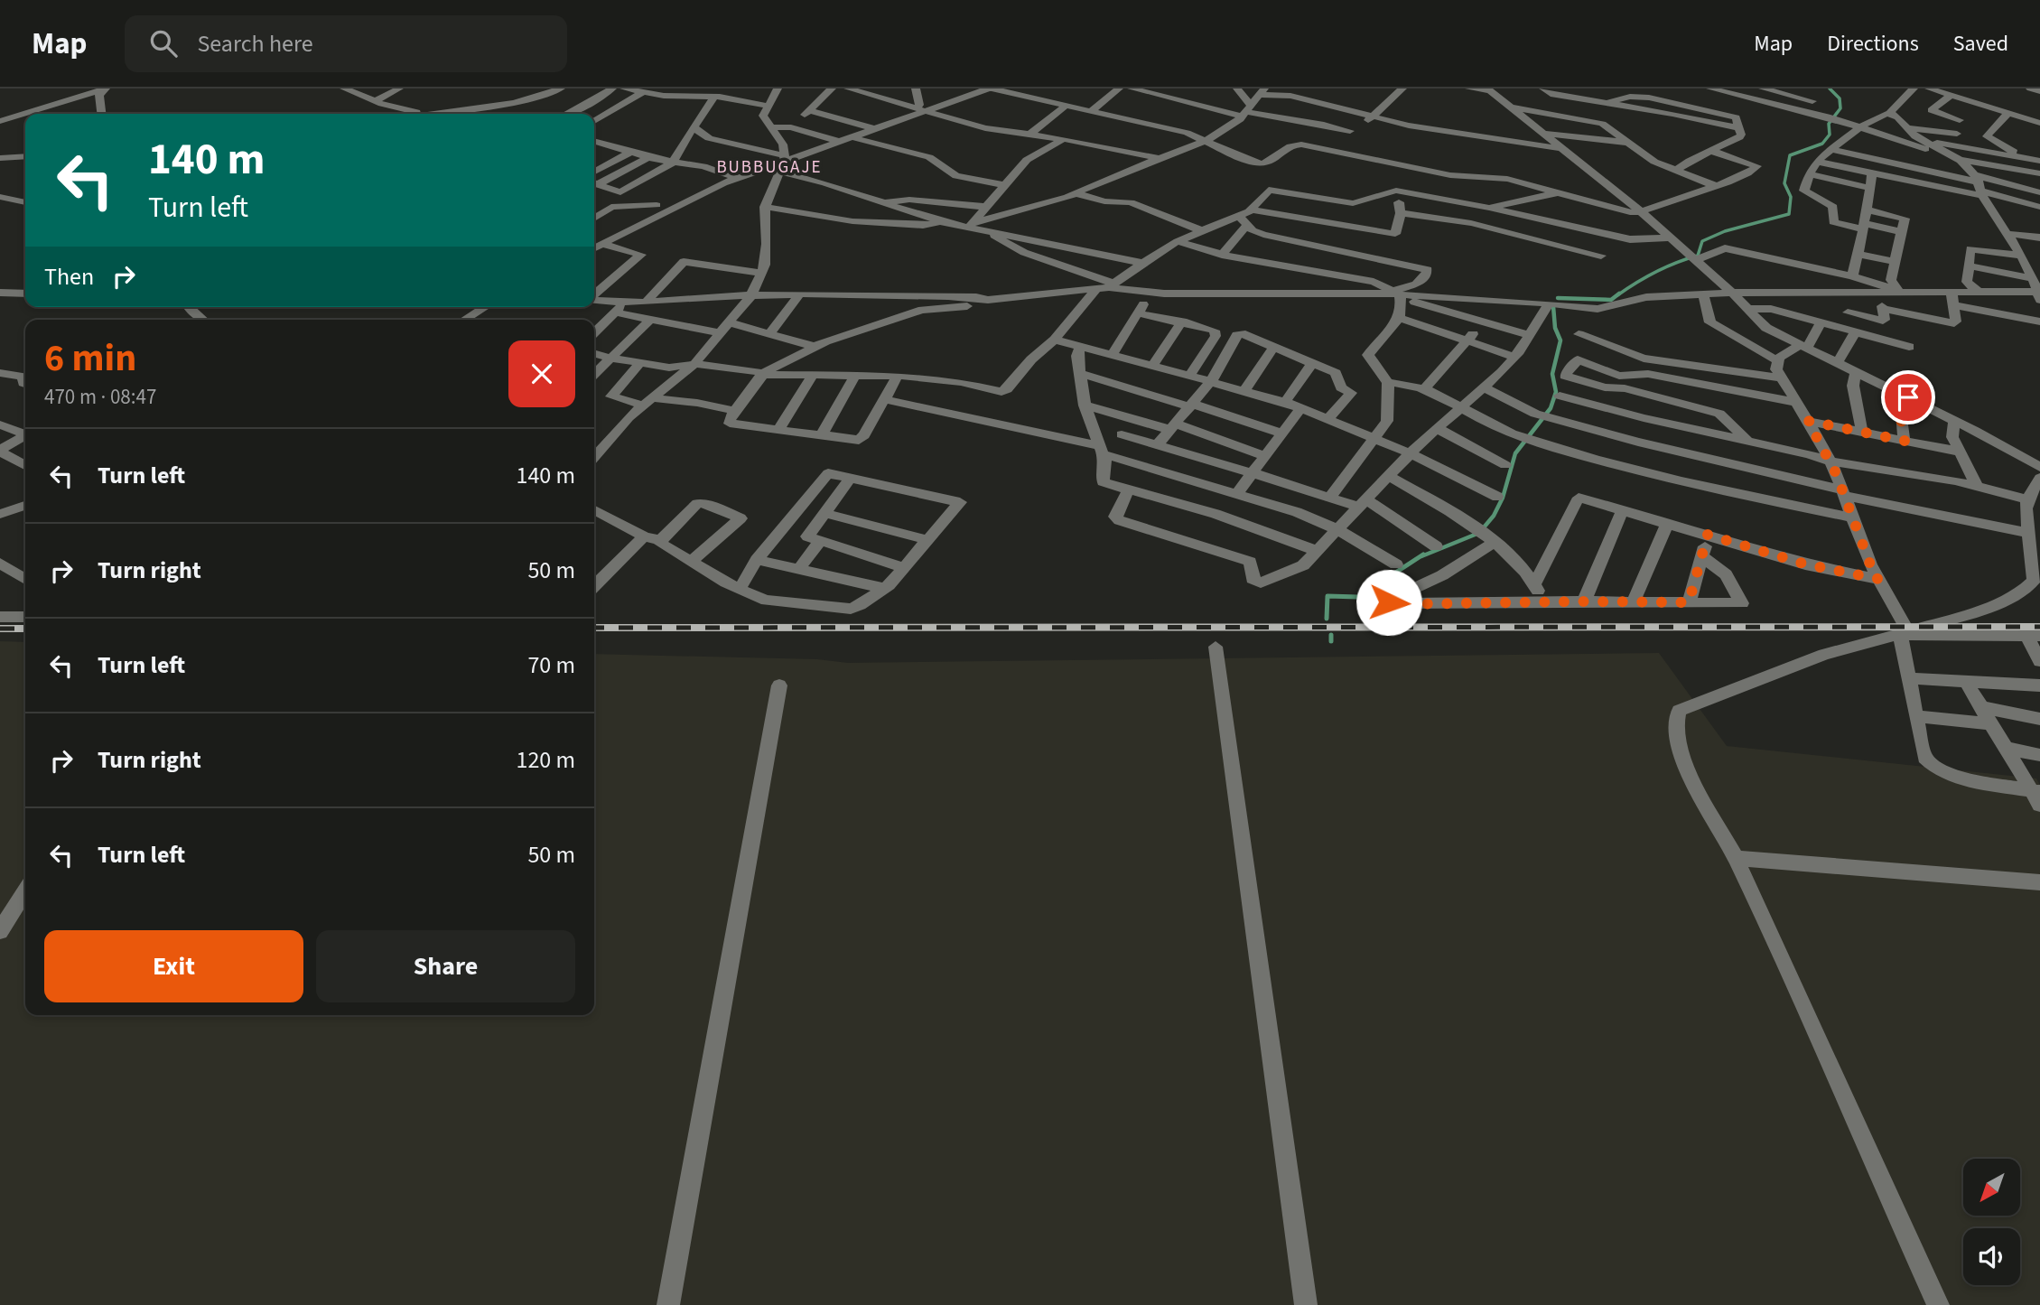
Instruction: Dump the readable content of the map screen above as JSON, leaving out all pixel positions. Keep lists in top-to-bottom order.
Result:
{
  "districts": ["BUBBUGAJE"],
  "north": "bottom left",
  "page": {
    "header": "Map",
    "search": "Search here",
    "nav": ["Map", "Directions", "Saved"],
    "turn": ["140 m", "Turn left"],
    "then": "Then",
    "heading": ["6 min", "470 m · 08:47"],
    "list": [
      {
        "name": "Turn left",
        "value": "140 m"
      },
      {
        "name": "Turn right",
        "value": "50 m"
      },
      {
        "name": "Turn left",
        "value": "70 m"
      },
      {
        "name": "Turn right",
        "value": "120 m"
      },
      {
        "name": "Turn left",
        "value": "50 m"
      }
    ],
    "buttons": ["Exit", "Share"]
  }
}
